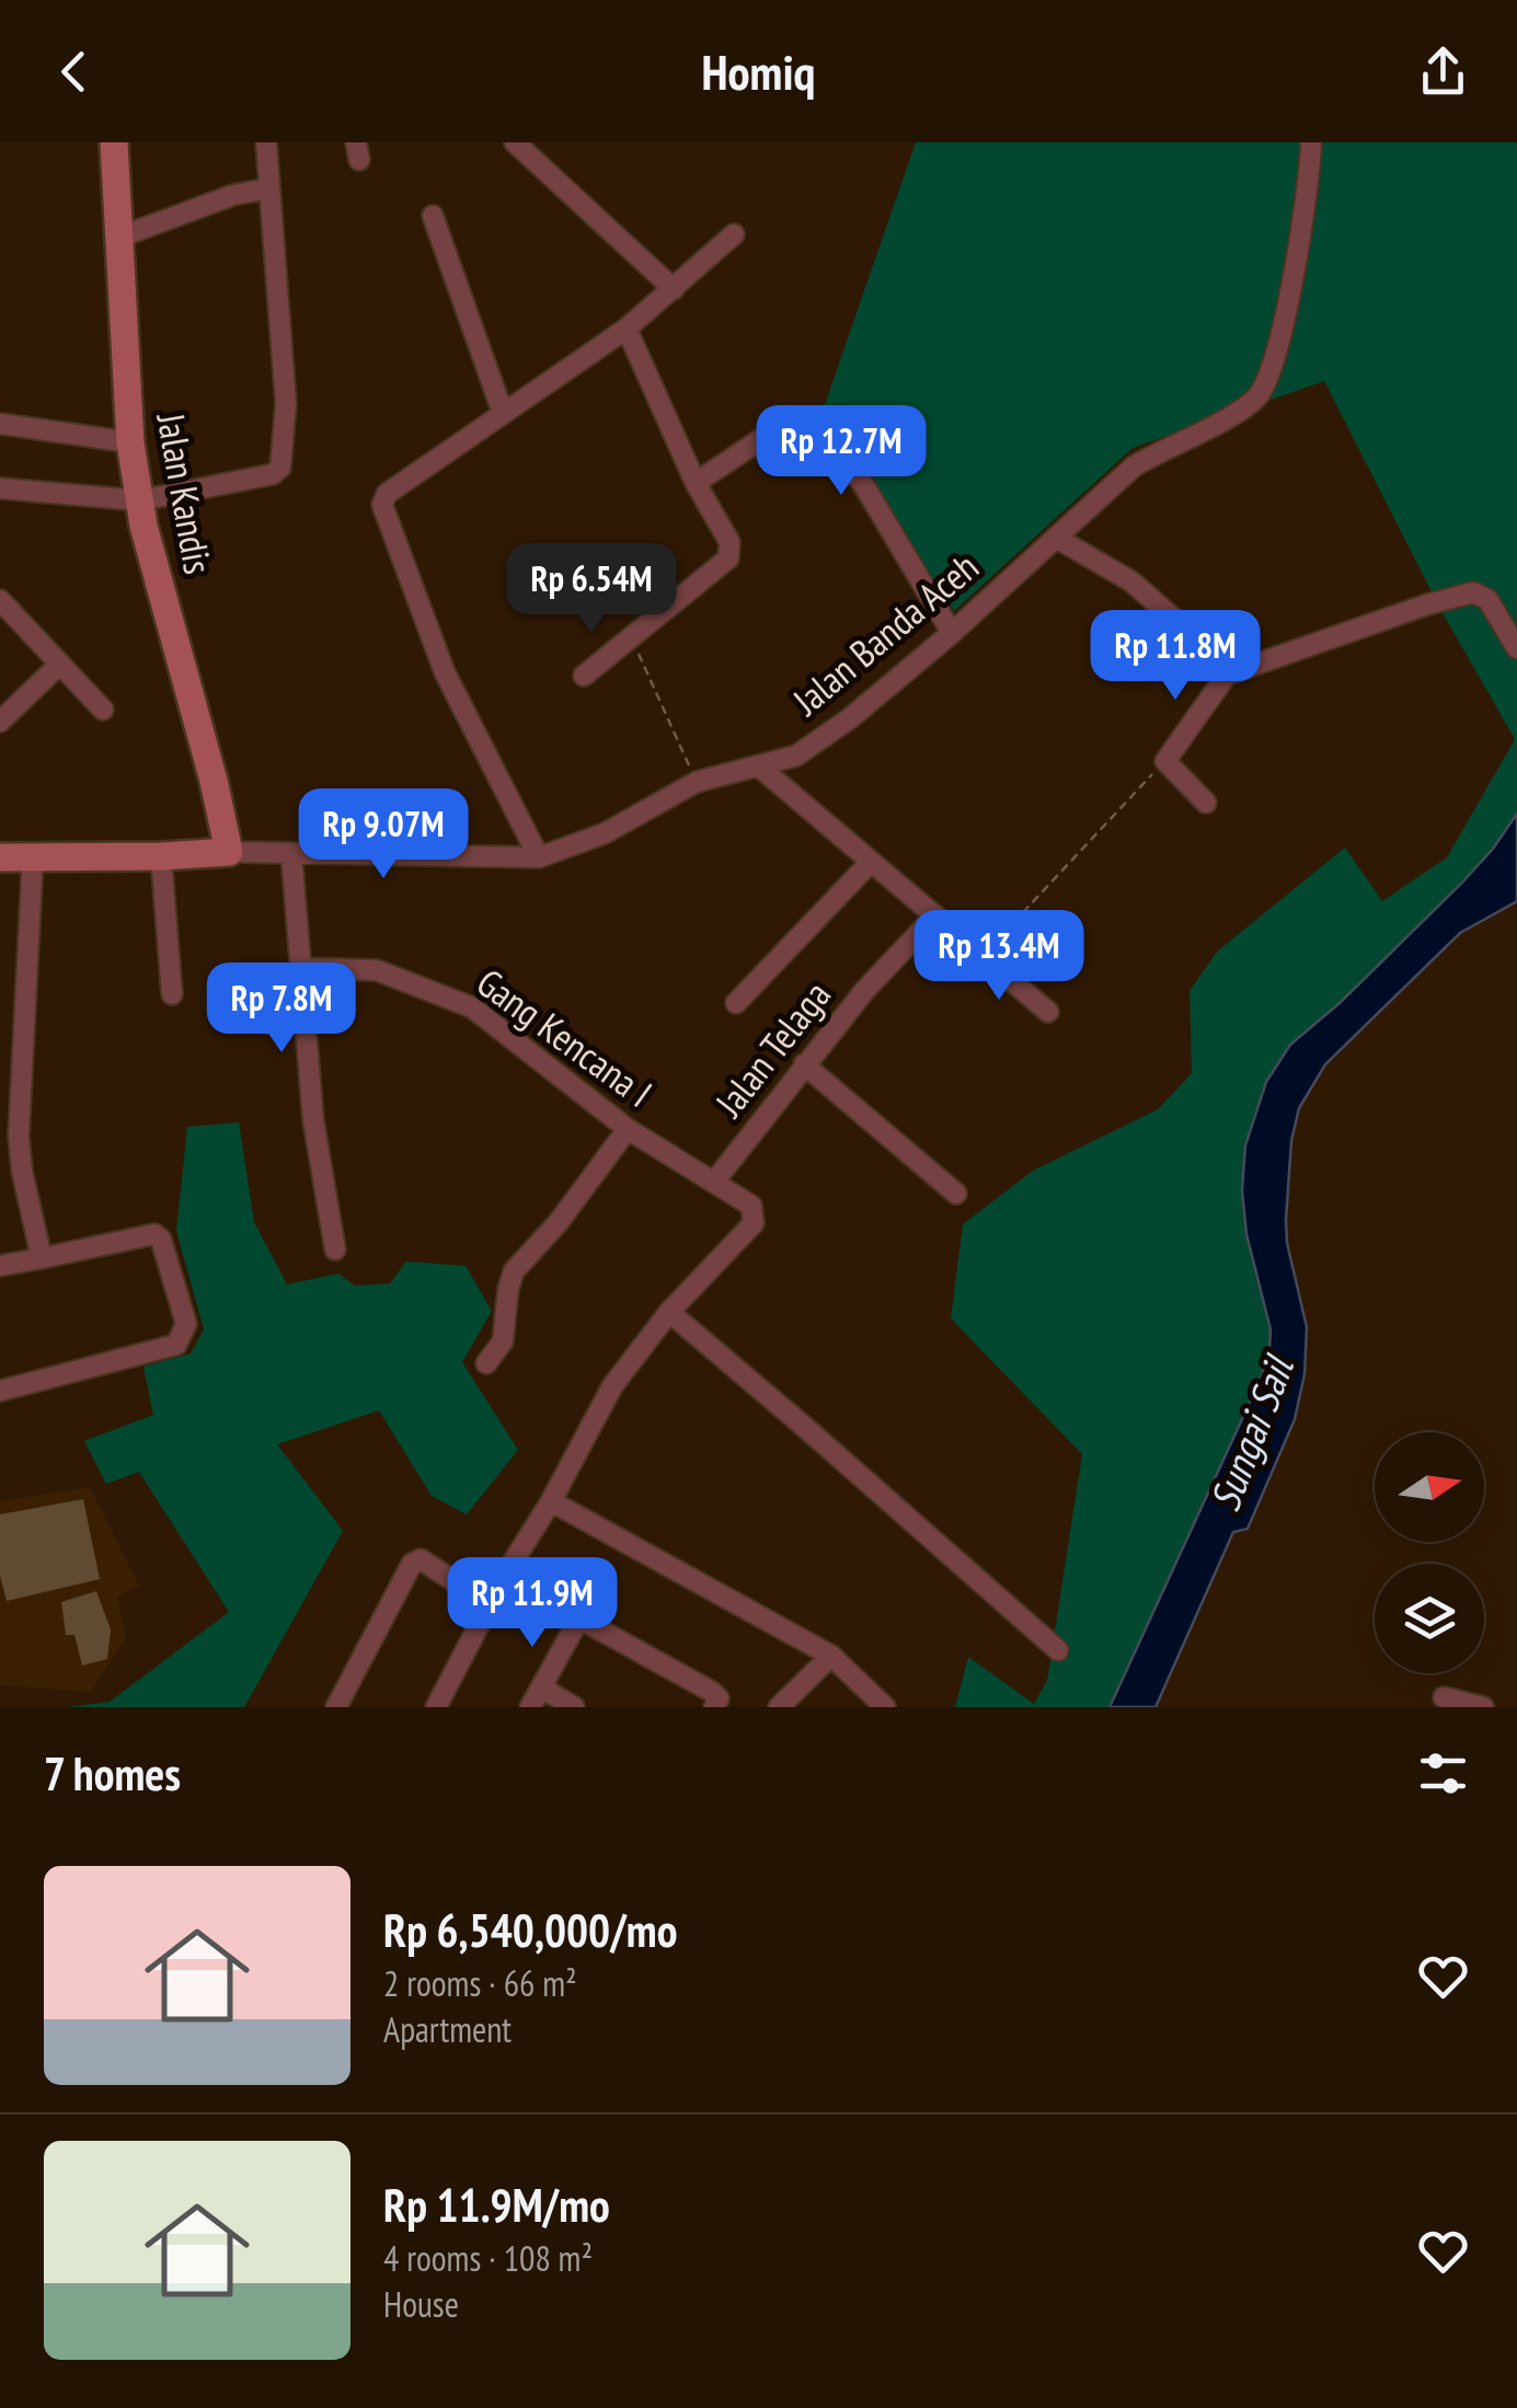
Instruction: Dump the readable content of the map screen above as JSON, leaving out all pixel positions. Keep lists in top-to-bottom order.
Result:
{
  "streets": {
    "street": [
      "Jalan Kandis",
      "Jalan Banda Aceh",
      "Gang Kencana I",
      "Jalan Telaga"
    ]
  },
  "crossings": [
    ["Jalan Kandis", "Jalan Banda Aceh"],
    ["Gang Kencana I", "Jalan Telaga"]
  ],
  "water": ["Sungai Sail"],
  "north": "right",
  "page": {
    "header": "Homiq",
    "price": [
      "Rp 12.7M",
      "Rp 6.54M",
      "Rp 11.8M",
      "Rp 9.07M",
      "Rp 13.4M",
      "Rp 7.8M",
      "Rp 11.9M"
    ],
    "heading": "7 homes",
    "list": [
      {
        "name": "Rp 6,540,000/mo",
        "note": "2 rooms · 66 m² · Apartment"
      },
      {
        "name": "Rp 11.9M/mo",
        "note": "4 rooms · 108 m² · House"
      }
    ]
  }
}
